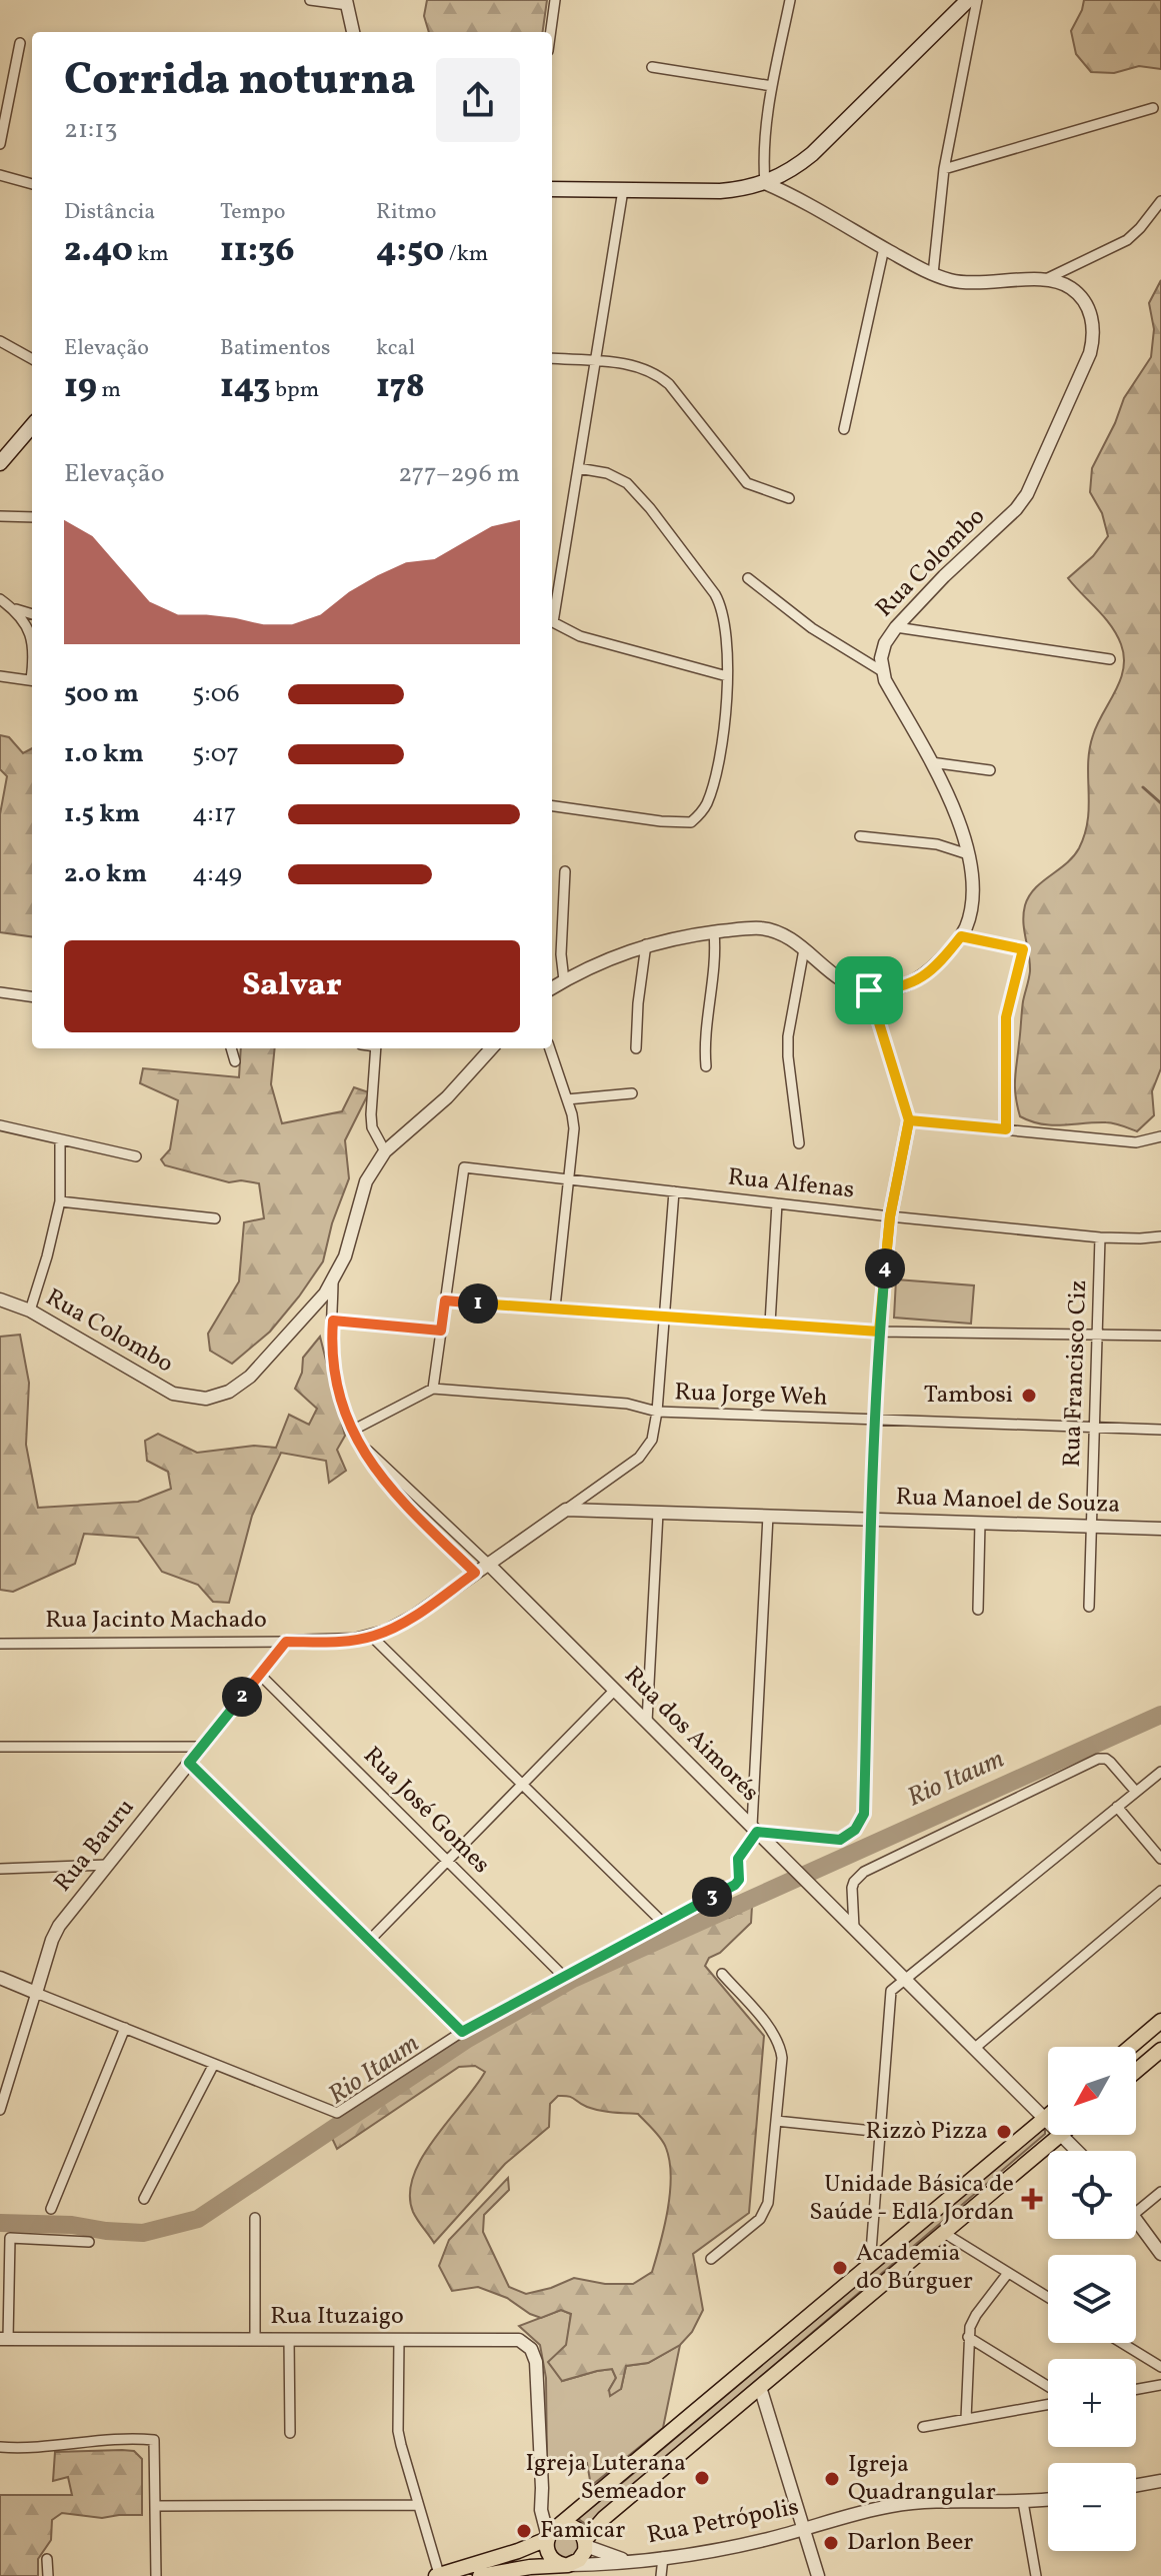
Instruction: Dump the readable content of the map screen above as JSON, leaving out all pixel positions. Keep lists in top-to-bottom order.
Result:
{
  "streets": {
    "main road": ["Rua Petrópolis"],
    "street": [
      "Rua Colombo",
      "Rua Alfenas",
      "Rua Francisco Ciz",
      "Rua Jorge Weh",
      "Rua Manoel de Souza",
      "Rua Jacinto Machado",
      "Rua dos Aimorés",
      "Rua José Gomes",
      "Rua Bauru",
      "Rua Ituzaigo"
    ]
  },
  "crossings": [
    ["Rua Colombo", "Rua dos Aimorés"],
    ["Rua Alfenas", "Rua Francisco Ciz"],
    ["Rua Alfenas", "Rua Jacinto Machado"],
    ["Rua Francisco Ciz", "Rua Jorge Weh"],
    ["Rua Francisco Ciz", "Rua Manoel de Souza"],
    ["Rua Jorge Weh", "Rua Jacinto Machado"],
    ["Rua Manoel de Souza", "Rua Jacinto Machado"],
    ["Rua Jacinto Machado", "Rua dos Aimorés"],
    ["Rua Jacinto Machado", "Rua Bauru"],
    ["Rua José Gomes", "Rua Bauru"],
    ["Rua Ituzaigo", "Rua Petrópolis"]
  ],
  "water": ["Rio Itaum"],
  "places": {
    "other": [
      "Tambosi",
      "Rizzò Pizza",
      "Academia do Búrguer",
      "Igreja Luterana Semeador",
      "Igreja Quadrangular",
      "Famicar",
      "Darlon Beer"
    ],
    "health": ["Unidade Básica de Saúde - Edla Jordan"]
  },
  "north": "bottom left",
  "page": {
    "heading": ["Corrida noturna", "21:13"],
    "stats": [
      ["Distância", "2.40 km"],
      ["Tempo", "11:36"],
      ["Ritmo", "4:50 /km"],
      ["Elevação", "19 m"],
      ["Batimentos", "143 bpm"],
      ["kcal", "178"]
    ],
    "chart": ["Elevação", "277–296 m"],
    "list": [
      {
        "name": "500 m",
        "note": "5:06"
      },
      {
        "name": "1.0 km",
        "note": "5:07"
      },
      {
        "name": "1.5 km",
        "note": "4:17"
      },
      {
        "name": "2.0 km",
        "note": "4:49"
      }
    ],
    "buttons": "Salvar",
    "pins": [
      "4",
      "1",
      "2",
      "3"
    ],
    "map_buttons": ["+", "−"]
  }
}
